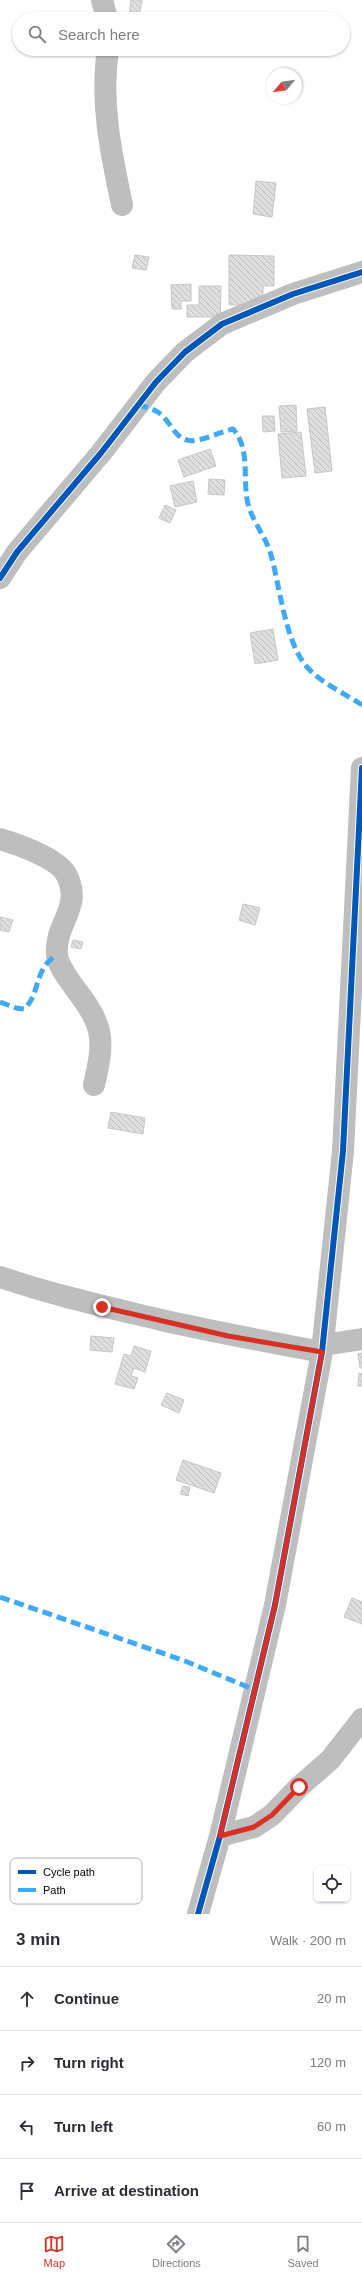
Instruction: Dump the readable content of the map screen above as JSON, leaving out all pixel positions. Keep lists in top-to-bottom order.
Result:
{
  "legend": ["Cycle path", "Path"],
  "north": "bottom left",
  "page": {
    "search": "Search here",
    "heading": ["3 min", "Walk · 200 m"],
    "list": [
      ["Continue", "20 m"],
      ["Turn right", "120 m"],
      ["Turn left", "60 m"],
      "Arrive at destination"
    ],
    "nav": ["Map", "Directions", "Saved"]
  }
}
